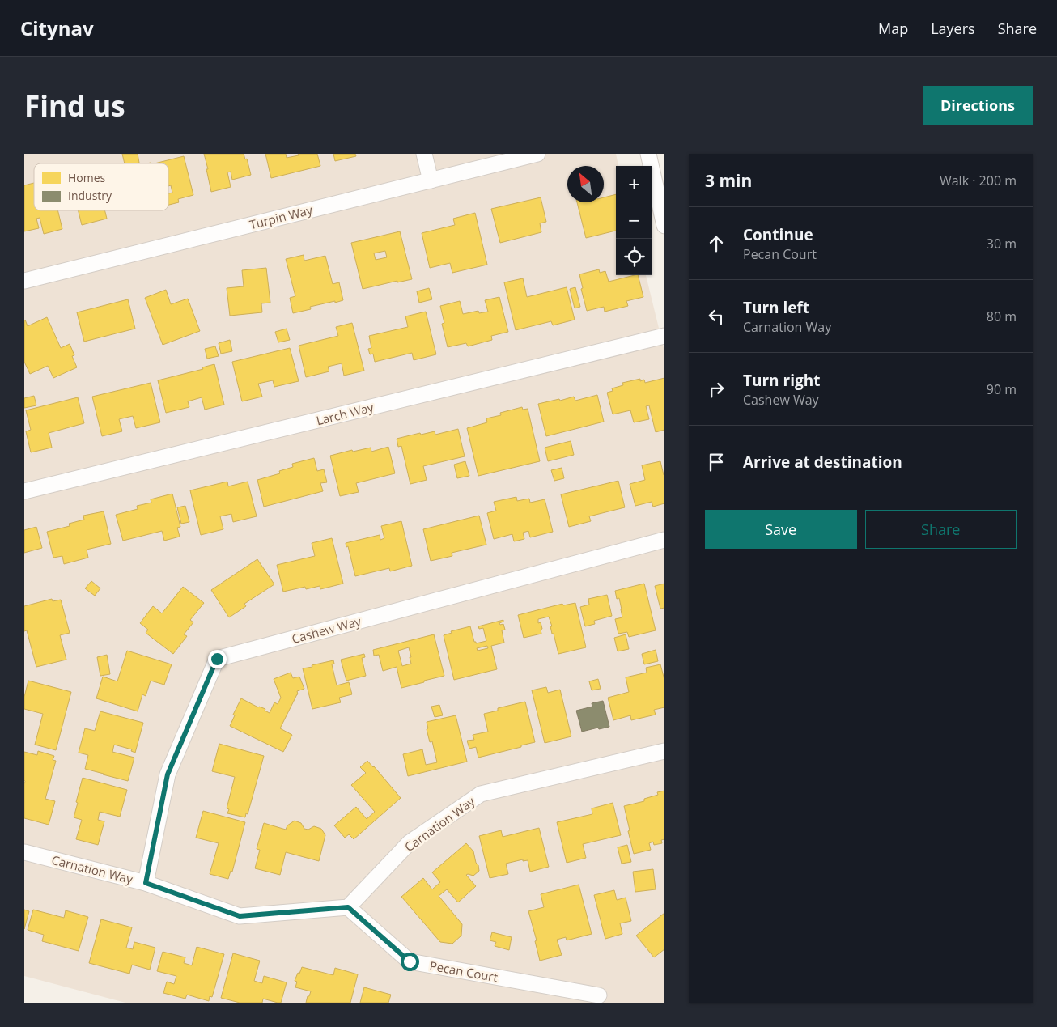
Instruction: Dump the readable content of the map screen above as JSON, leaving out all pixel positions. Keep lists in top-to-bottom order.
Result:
{
  "streets": {
    "street": [
      "Turpin Way",
      "Larch Way",
      "Cashew Way",
      "Carnation Way",
      "Pecan Court"
    ]
  },
  "crossings": [
    ["Cashew Way", "Carnation Way"],
    ["Carnation Way", "Pecan Court"]
  ],
  "legend": ["Homes", "Industry"],
  "north": "top left",
  "page": {
    "header": "Citynav",
    "nav": ["Map", "Layers", "Share"],
    "buttons": [
      "Directions",
      ["Save", "Share"]
    ],
    "title": "Find us",
    "heading": ["3 min", "Walk · 200 m"],
    "map_buttons": ["+", "−"],
    "list": [
      ["Continue", "Pecan Court", "30 m"],
      ["Turn left", "Carnation Way", "80 m"],
      ["Turn right", "Cashew Way", "90 m"],
      "Arrive at destination"
    ]
  }
}
